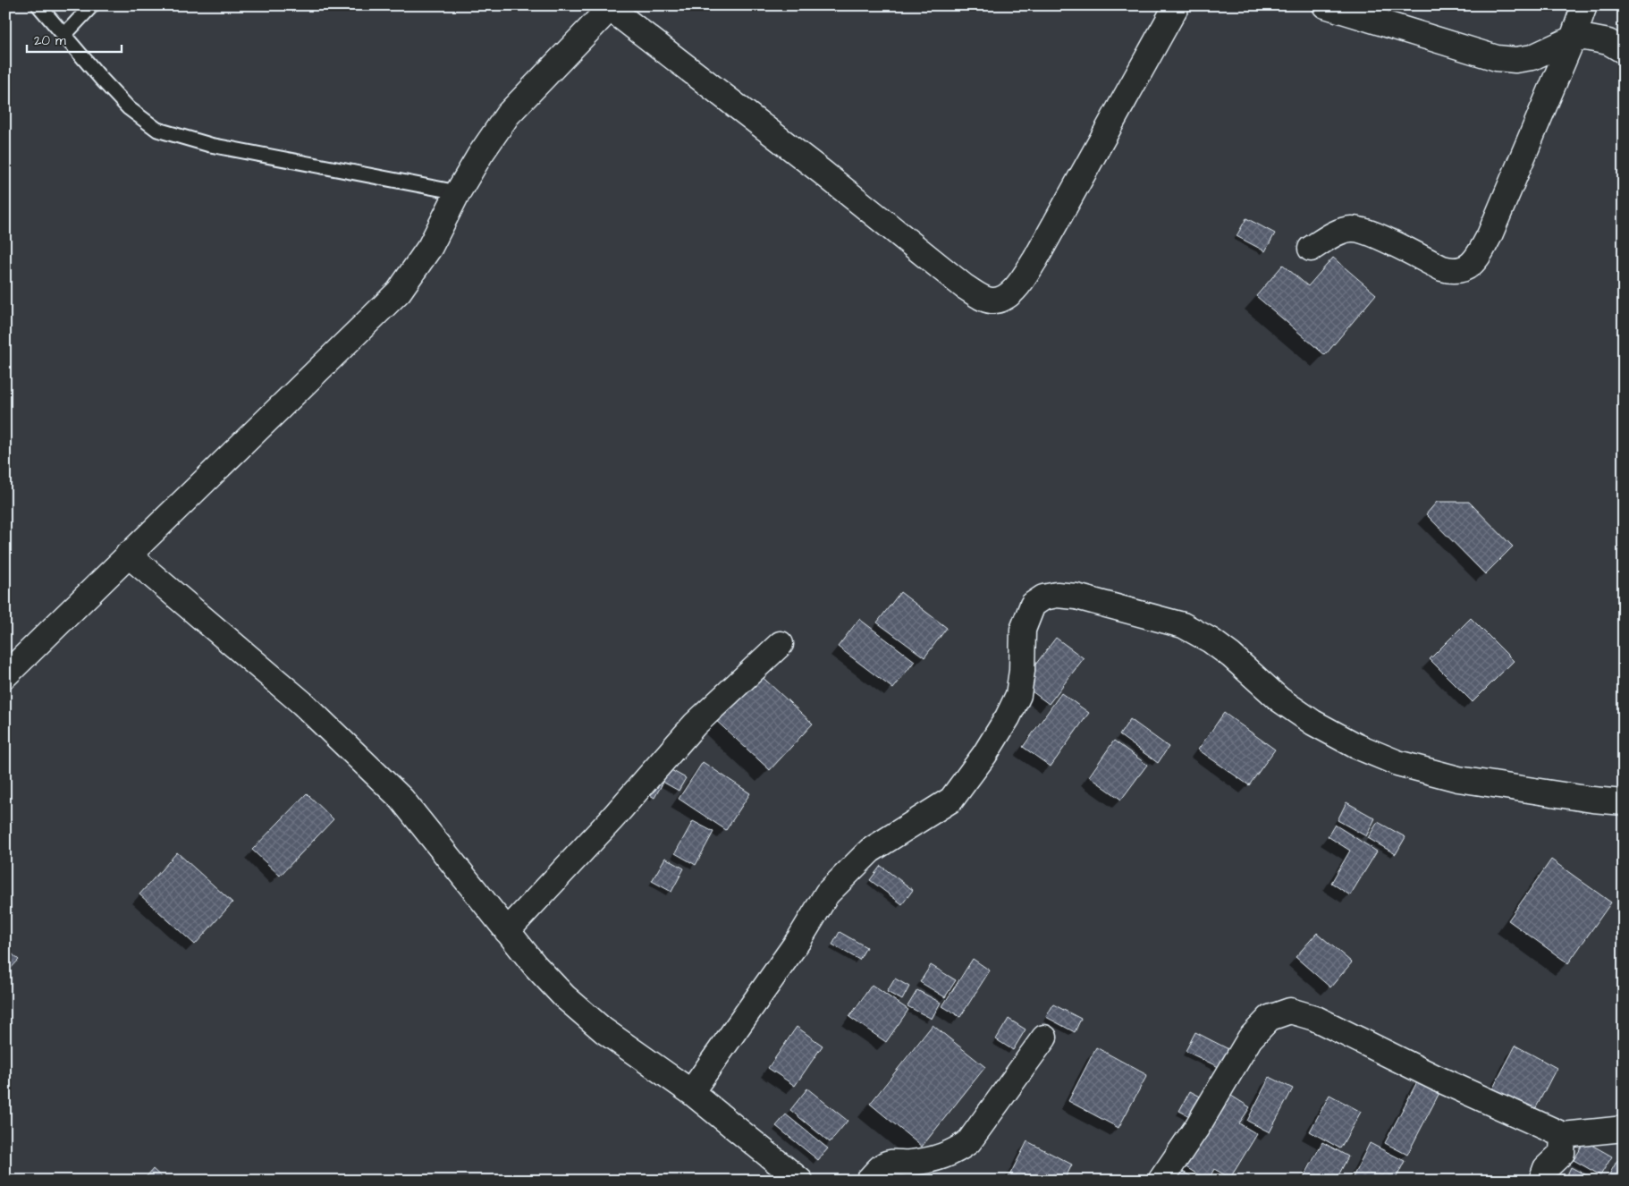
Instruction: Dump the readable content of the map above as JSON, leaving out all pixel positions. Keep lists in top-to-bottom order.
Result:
{
  "scale_bar": "20 m"
}
